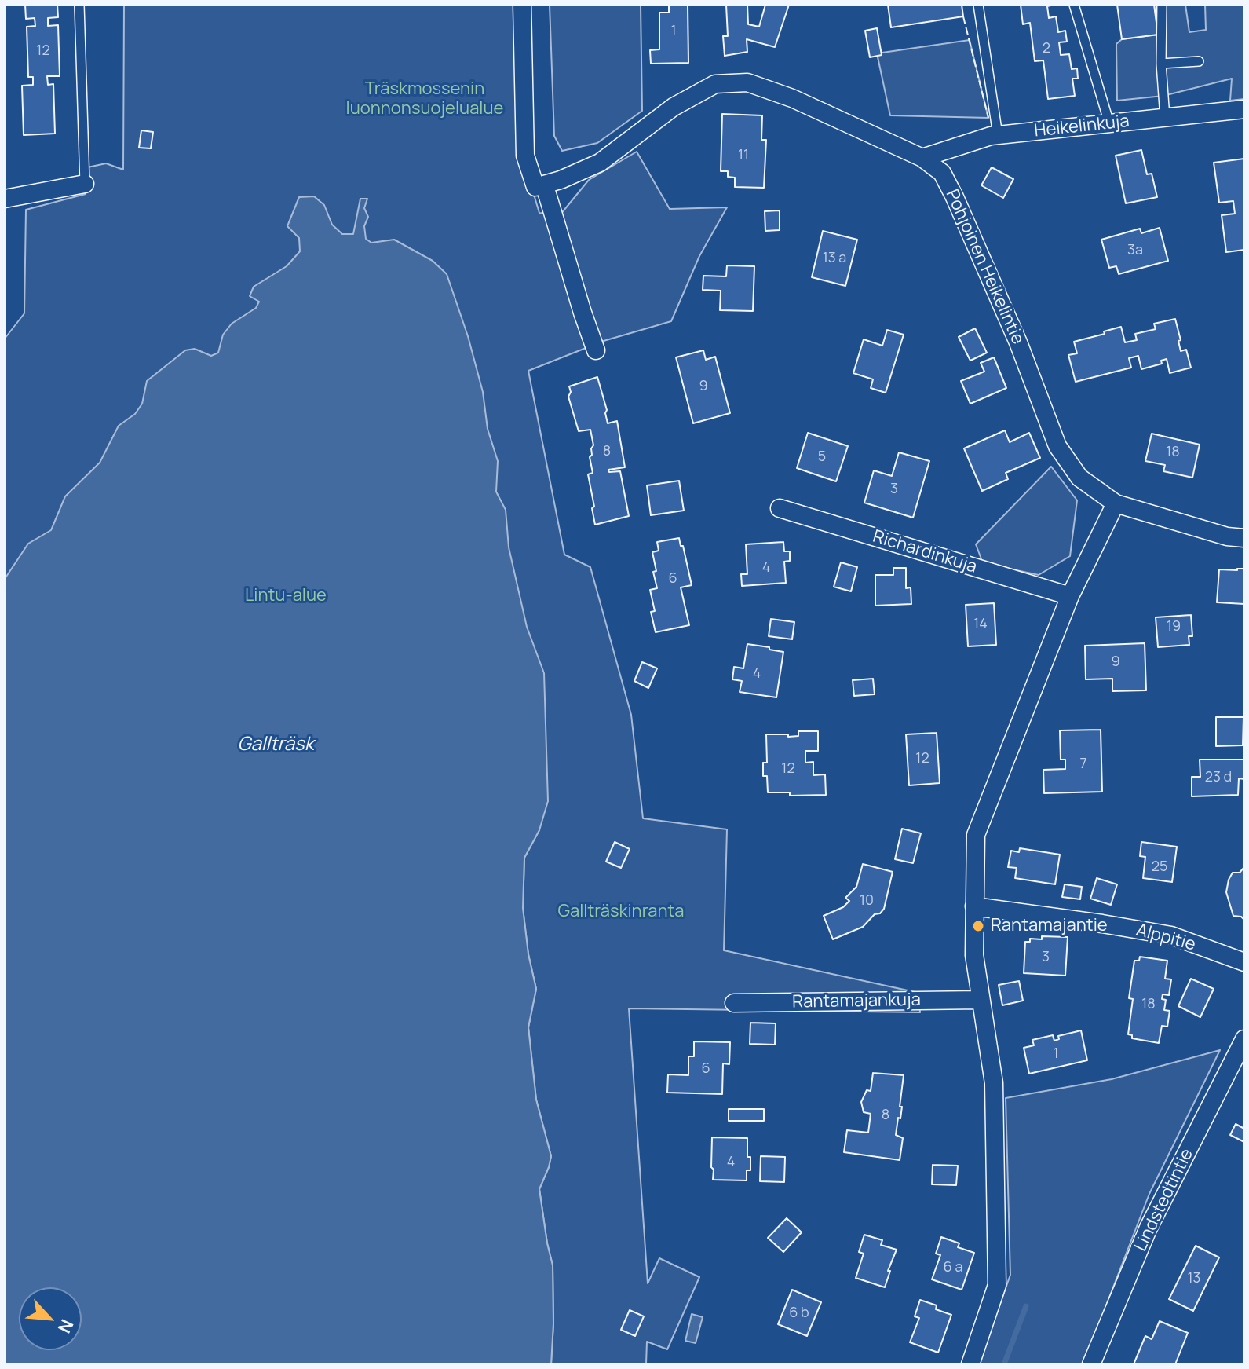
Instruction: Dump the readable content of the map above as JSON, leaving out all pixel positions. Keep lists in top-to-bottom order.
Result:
{
  "streets": {
    "street": [
      "Heikelinkuja",
      "Pohjoinen Heikelintie",
      "Richardinkuja",
      "Alppitie",
      "Rantamajankuja",
      "Lindstedtintie"
    ]
  },
  "crossings": [
    ["Heikelinkuja", "Pohjoinen Heikelintie"]
  ],
  "water": ["Gallträsk"],
  "parks": ["Träskmossenin luonnonsuojelualue", "Lintu-alue", "Gallträskinranta"],
  "places": ["Rantamajantie"],
  "house_numbers": [
    "1",
    "2",
    "12",
    "11",
    "3a",
    "13 a",
    "9",
    "8",
    "18",
    "5",
    "3",
    "4",
    "6",
    "14",
    "19",
    "9",
    "4",
    "12",
    "7",
    "12",
    "23 d",
    "25",
    "10",
    "3",
    "18",
    "1",
    "6",
    "8",
    "4",
    "6 a",
    "13",
    "6 b"
  ],
  "north": "bottom right"
}
